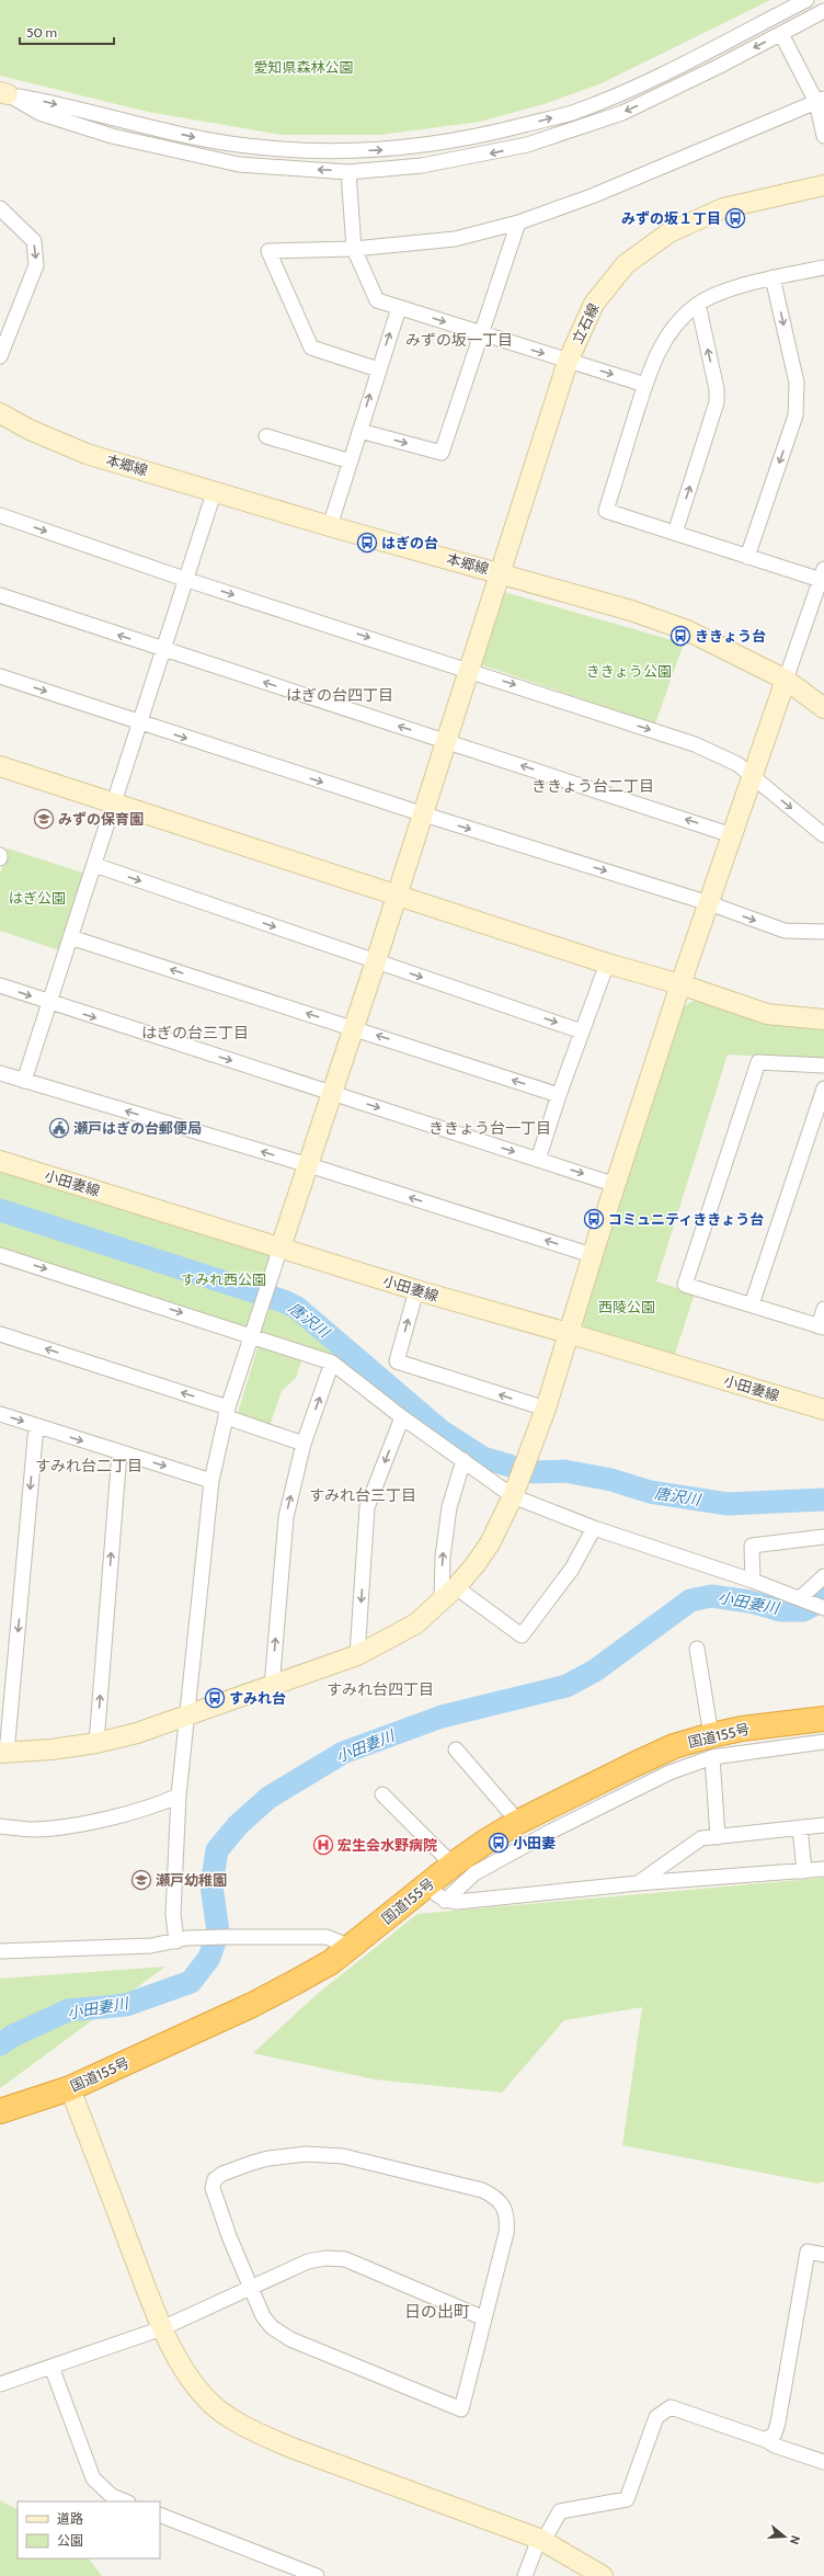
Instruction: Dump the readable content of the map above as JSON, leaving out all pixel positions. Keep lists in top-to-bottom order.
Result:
{
  "streets": {
    "highway": ["国道155号"],
    "street": ["立石線", "本郷線", "小田妻線"]
  },
  "crossings": [
    ["立石線", "本郷線"],
    ["立石線", "小田妻線"]
  ],
  "districts": [
    "みずの坂一丁目",
    "はぎの台四丁目",
    "ききょう台二丁目",
    "はぎの台三丁目",
    "ききょう台一丁目",
    "すみれ台二丁目",
    "すみれ台三丁目",
    "すみれ台四丁目",
    "日の出町"
  ],
  "water": ["唐沢川", "小田妻川"],
  "parks": [
    "愛知県森林公園",
    "ききょう公園",
    "はぎ公園",
    "すみれ西公園",
    "西陵公園"
  ],
  "places": {
    "bus stop": [
      "みずの坂１丁目",
      "はぎの台",
      "ききょう台",
      "コミュニティききょう台",
      "すみれ台",
      "小田妻"
    ],
    "school or university": ["みずの保育園", "瀬戸幼稚園"],
    "public building": ["瀬戸はぎの台郵便局"],
    "hospital": ["宏生会水野病院"]
  },
  "legend": ["道路", "公園"],
  "scale_bar": "50 m",
  "north": "right"
}
